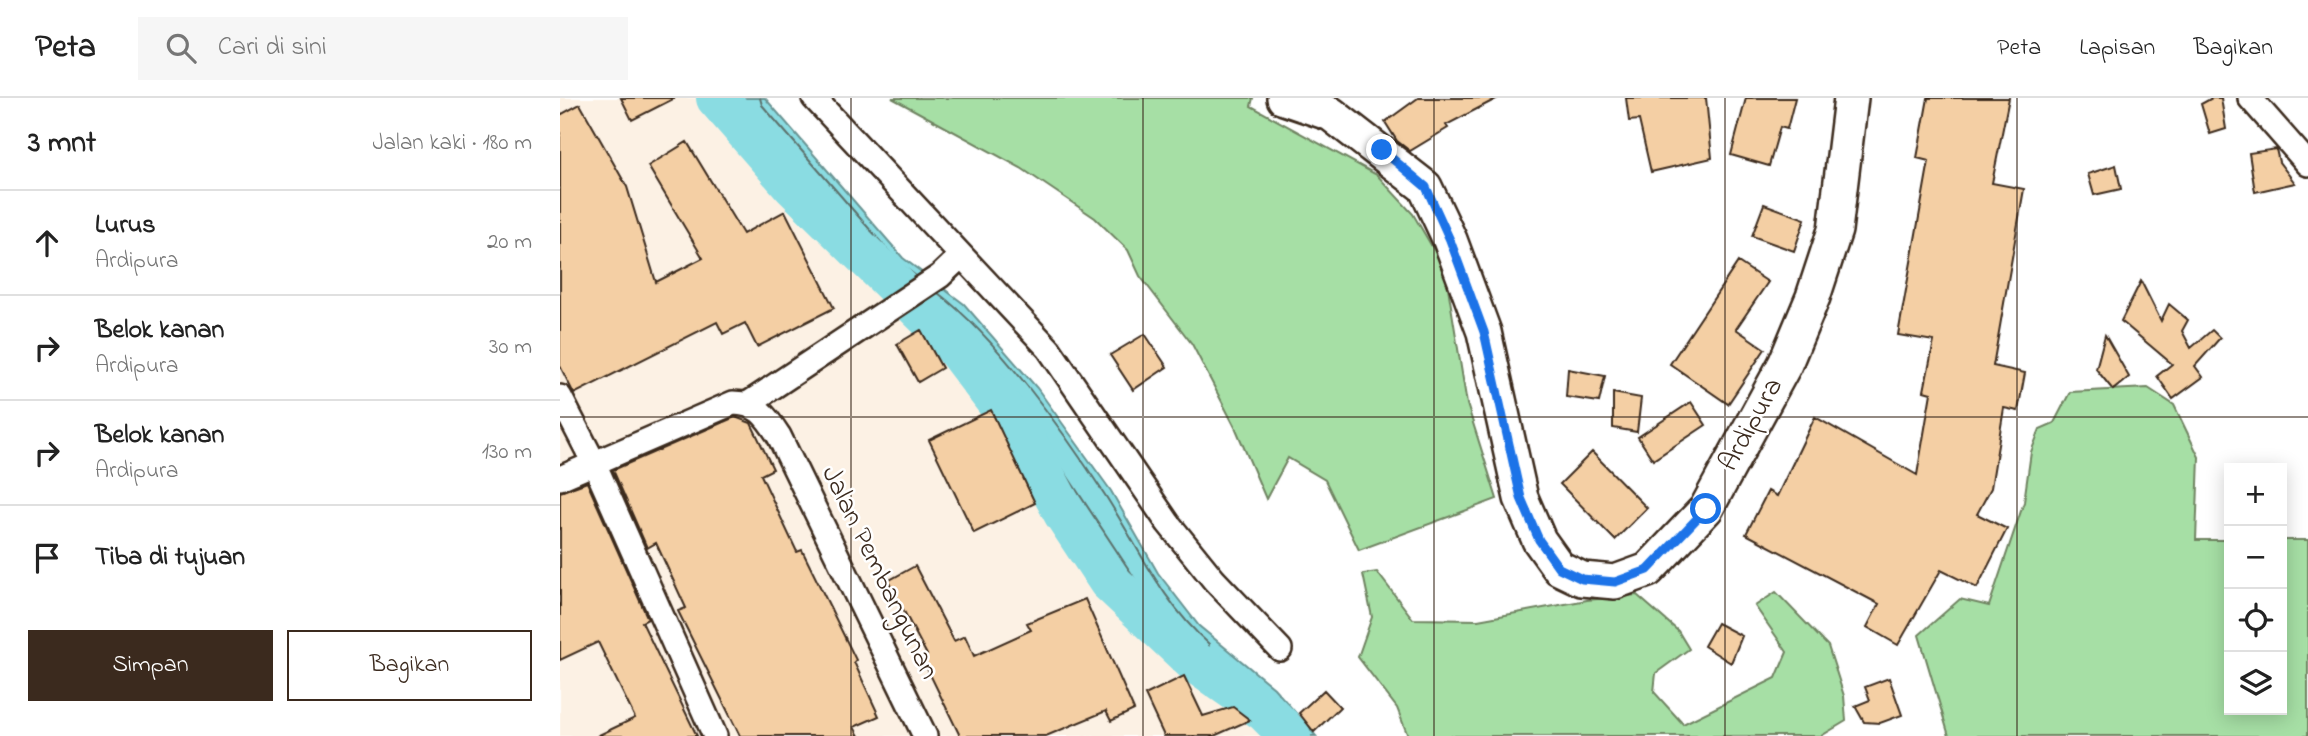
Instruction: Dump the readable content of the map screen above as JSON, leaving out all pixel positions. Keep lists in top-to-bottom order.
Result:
{
  "streets": {
    "street": ["Ardipura", "Jalan Pembangunan"]
  },
  "page": {
    "header": "Peta",
    "search": "Cari di sini",
    "nav": ["Peta", "Lapisan", "Bagikan"],
    "heading": ["3 mnt", "Jalan kaki · 180 m"],
    "list": [
      ["Lurus", "Ardipura", "20 m"],
      ["Belok kanan", "Ardipura", "30 m"],
      ["Belok kanan", "Ardipura", "130 m"],
      "Tiba di tujuan"
    ],
    "map_buttons": ["+", "−"],
    "buttons": ["Simpan", "Bagikan"]
  }
}
